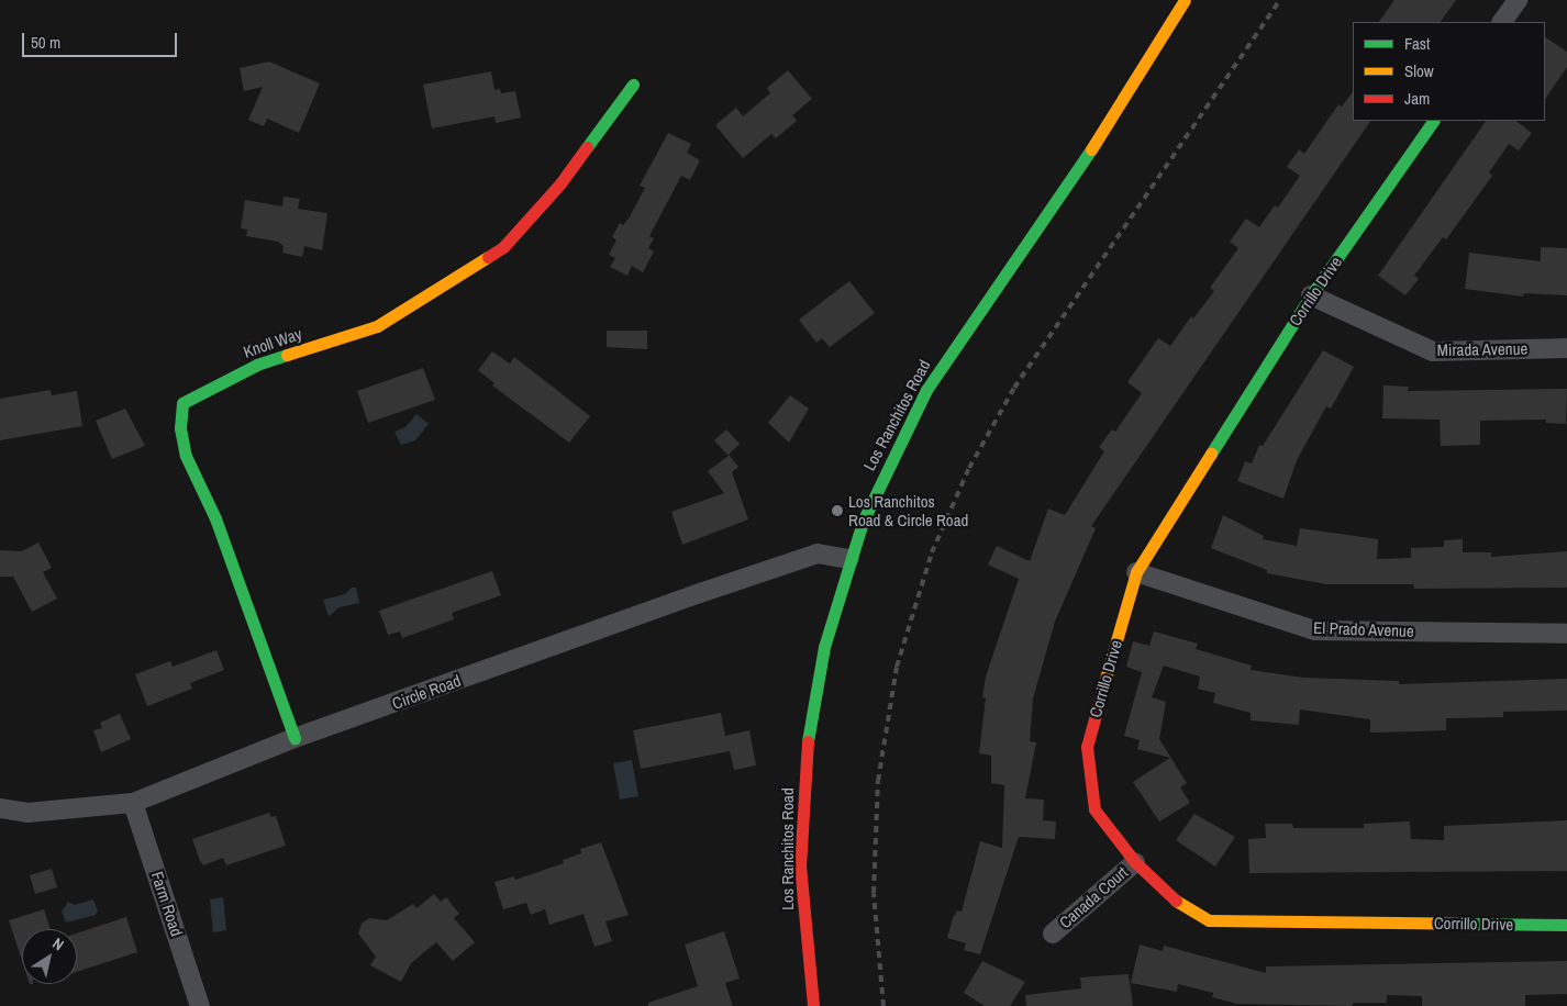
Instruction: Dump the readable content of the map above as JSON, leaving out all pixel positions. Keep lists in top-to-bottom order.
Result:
{
  "streets": {
    "street": [
      "Corrillo Drive",
      "Knoll Way",
      "Mirada Avenue",
      "Los Ranchitos Road",
      "El Prado Avenue",
      "Circle Road",
      "Canada Court",
      "Farm Road"
    ]
  },
  "crossings": [
    ["Corrillo Drive", "Mirada Avenue"],
    ["Corrillo Drive", "El Prado Avenue"],
    ["Corrillo Drive", "Canada Court"],
    ["Knoll Way", "Circle Road"],
    ["Los Ranchitos Road", "Circle Road"],
    ["Circle Road", "Farm Road"]
  ],
  "places": ["Los Ranchitos Road & Circle Road"],
  "legend": ["Fast", "Slow", "Jam"],
  "scale_bar": "50 m",
  "north": "top right"
}
